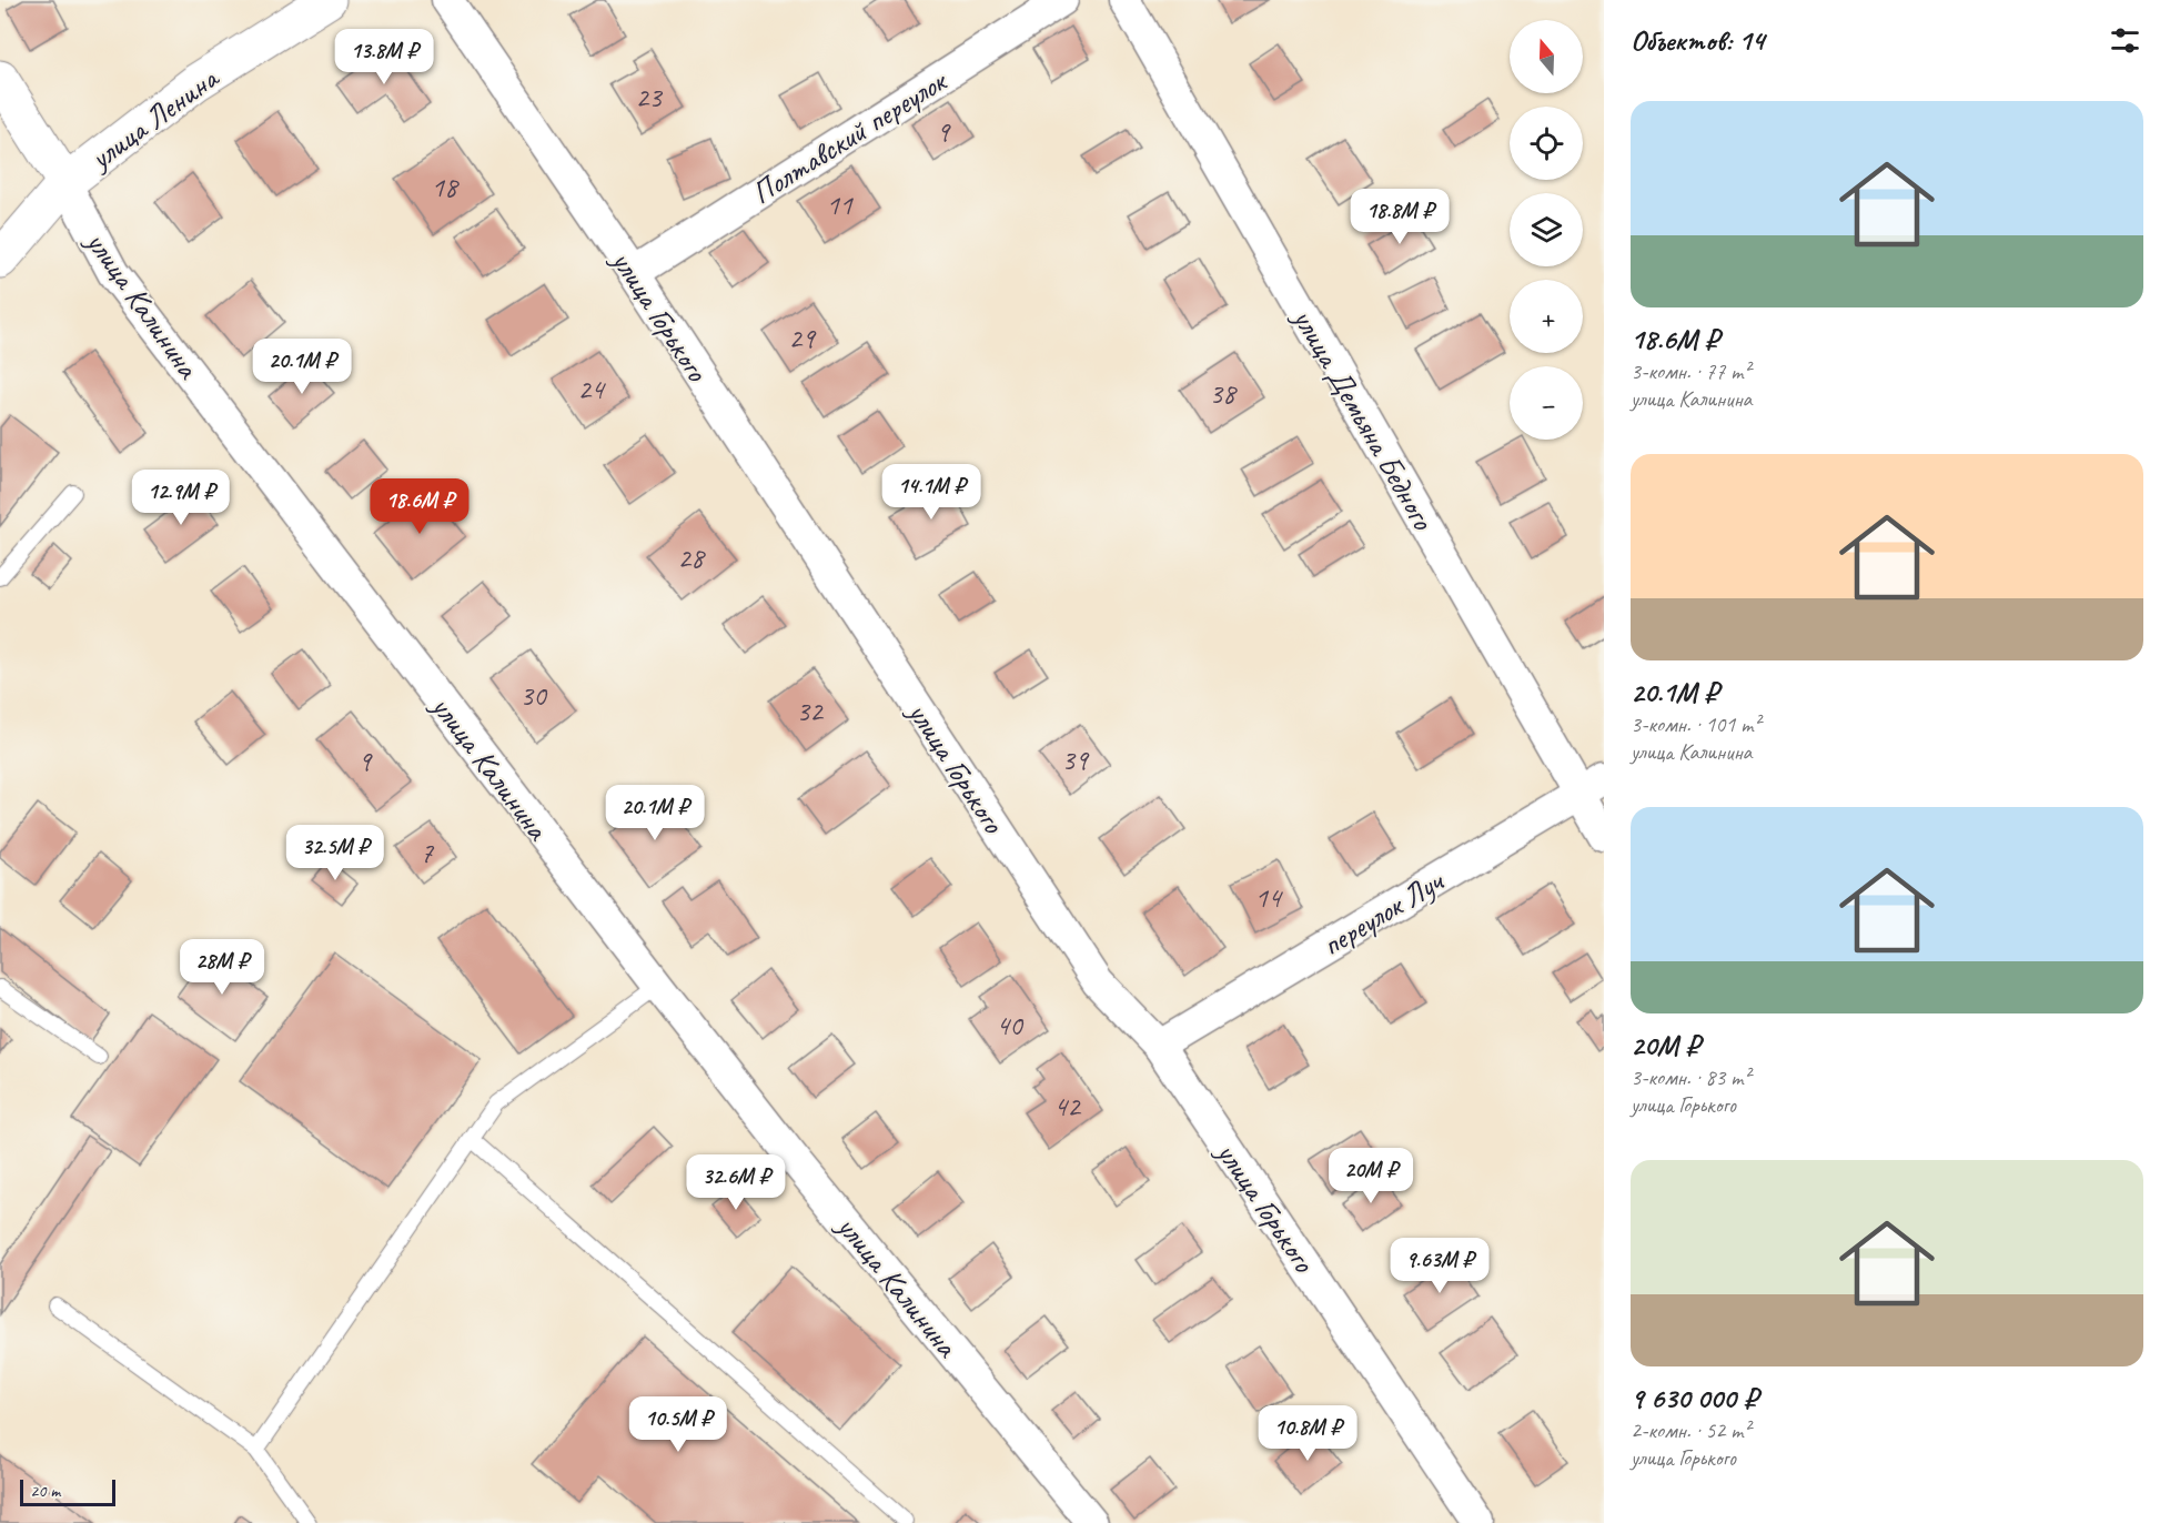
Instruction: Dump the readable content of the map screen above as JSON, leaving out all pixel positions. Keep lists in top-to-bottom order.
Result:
{
  "streets": {
    "street": [
      "улица Ленина",
      "Полтавский переулок",
      "улица Калинина",
      "улица Горького",
      "улица Демьяна Бедного",
      "переулок Луч"
    ]
  },
  "crossings": [
    ["улица Ленина", "улица Калинина"],
    ["Полтавский переулок", "улица Горького"],
    ["улица Горького", "переулок Луч"],
    ["улица Демьяна Бедного", "переулок Луч"]
  ],
  "house_numbers": [
    "23",
    "9",
    "18",
    "11",
    "29",
    "24",
    "38",
    "28",
    "30",
    "32",
    "39",
    "9",
    "7",
    "14",
    "40",
    "42"
  ],
  "scale_bar": "20 m",
  "north": "top",
  "page": {
    "heading": "Объектов: 14",
    "map_buttons": ["+", "−"],
    "price": [
      "13.8M ₽",
      "18.8M ₽",
      "20.1M ₽",
      "14.1M ₽",
      "12.9M ₽",
      "18.6M ₽",
      "20.1M ₽",
      "32.5M ₽",
      "28M ₽",
      "20M ₽",
      "32.6M ₽",
      "9.63M ₽",
      "10.5M ₽",
      "10.8M ₽"
    ],
    "list": [
      {
        "name": "18.6M ₽",
        "note": "3-комн. · 77 m² · улица Калинина"
      },
      {
        "name": "20.1M ₽",
        "note": "3-комн. · 101 m² · улица Калинина"
      },
      {
        "name": "20M ₽",
        "note": "3-комн. · 83 m² · улица Горького"
      },
      {
        "name": "9 630 000 ₽",
        "note": "2-комн. · 52 m² · улица Горького"
      }
    ],
    "scale": "20 m"
  }
}
